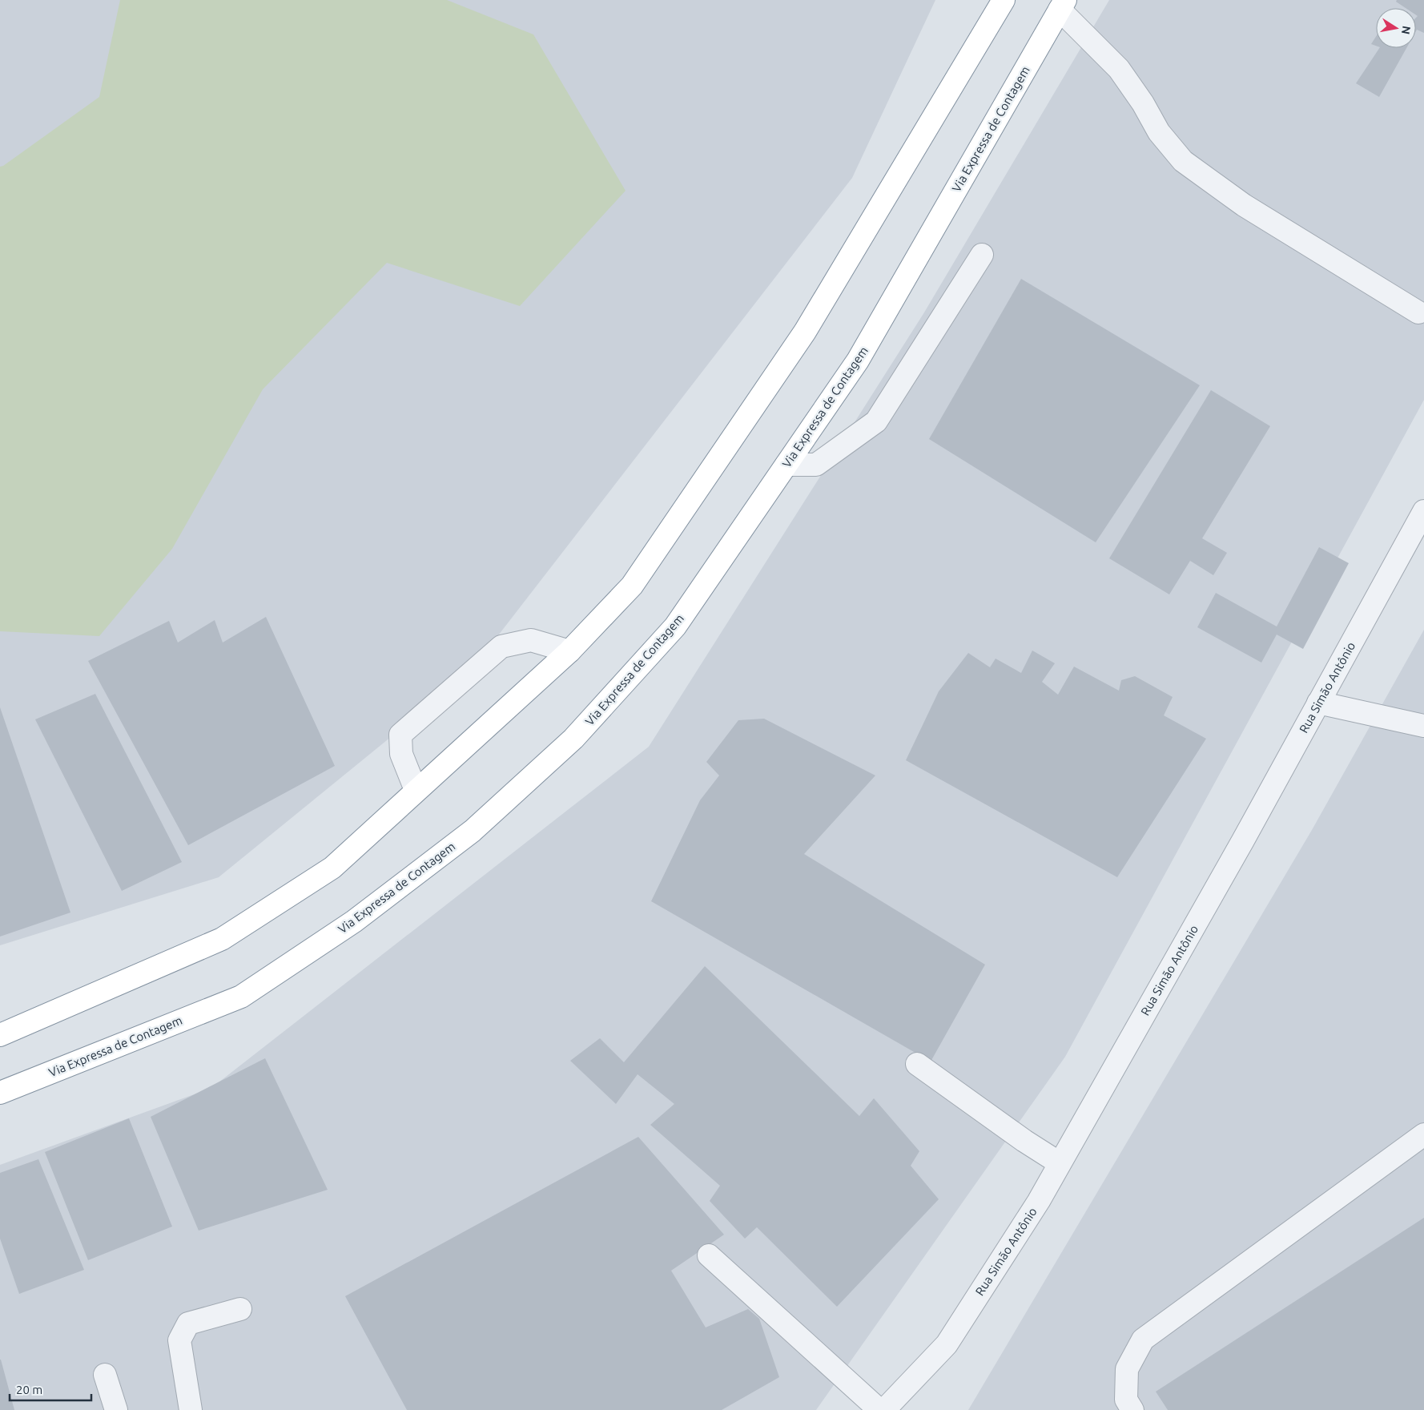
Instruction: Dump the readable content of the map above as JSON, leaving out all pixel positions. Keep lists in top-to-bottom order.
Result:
{
  "streets": {
    "highway": ["Via Expressa de Contagem"],
    "street": ["Rua Simão Antônio"]
  },
  "scale_bar": "20 m",
  "north": "right"
}
